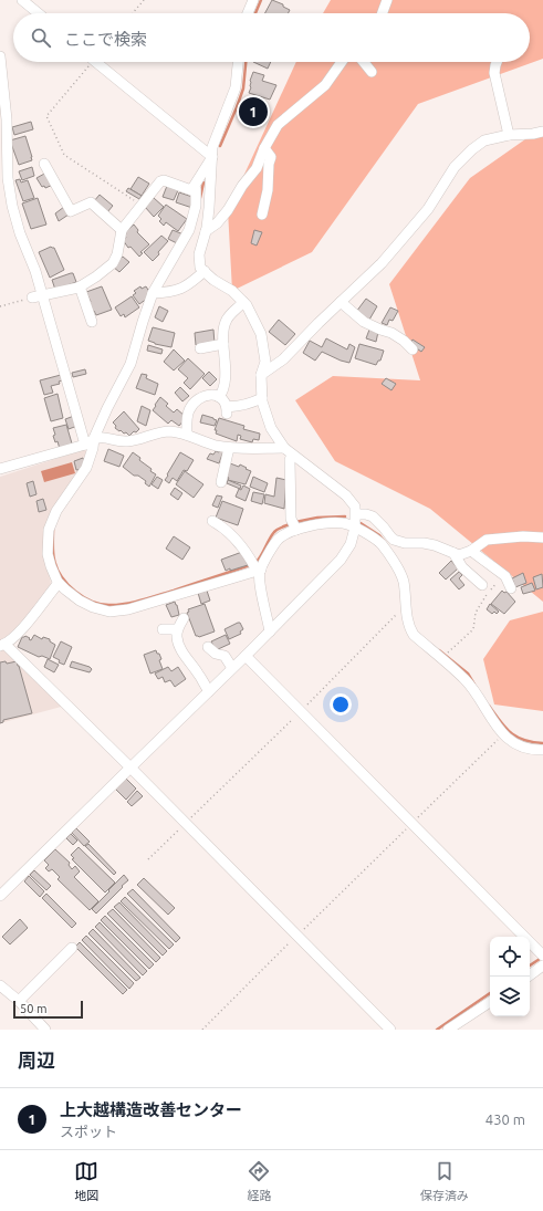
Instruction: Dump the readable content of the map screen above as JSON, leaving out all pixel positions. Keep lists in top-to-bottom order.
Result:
{
  "scale_bar": "50 m",
  "page": {
    "search": "ここで検索",
    "pins": "1",
    "scale": "50 m",
    "heading": "周辺",
    "list": [
      {
        "mark": "1",
        "name": "上大越構造改善センター",
        "note": "スポット",
        "value": "430 m"
      }
    ],
    "nav": ["地図", "経路", "保存済み"]
  }
}
